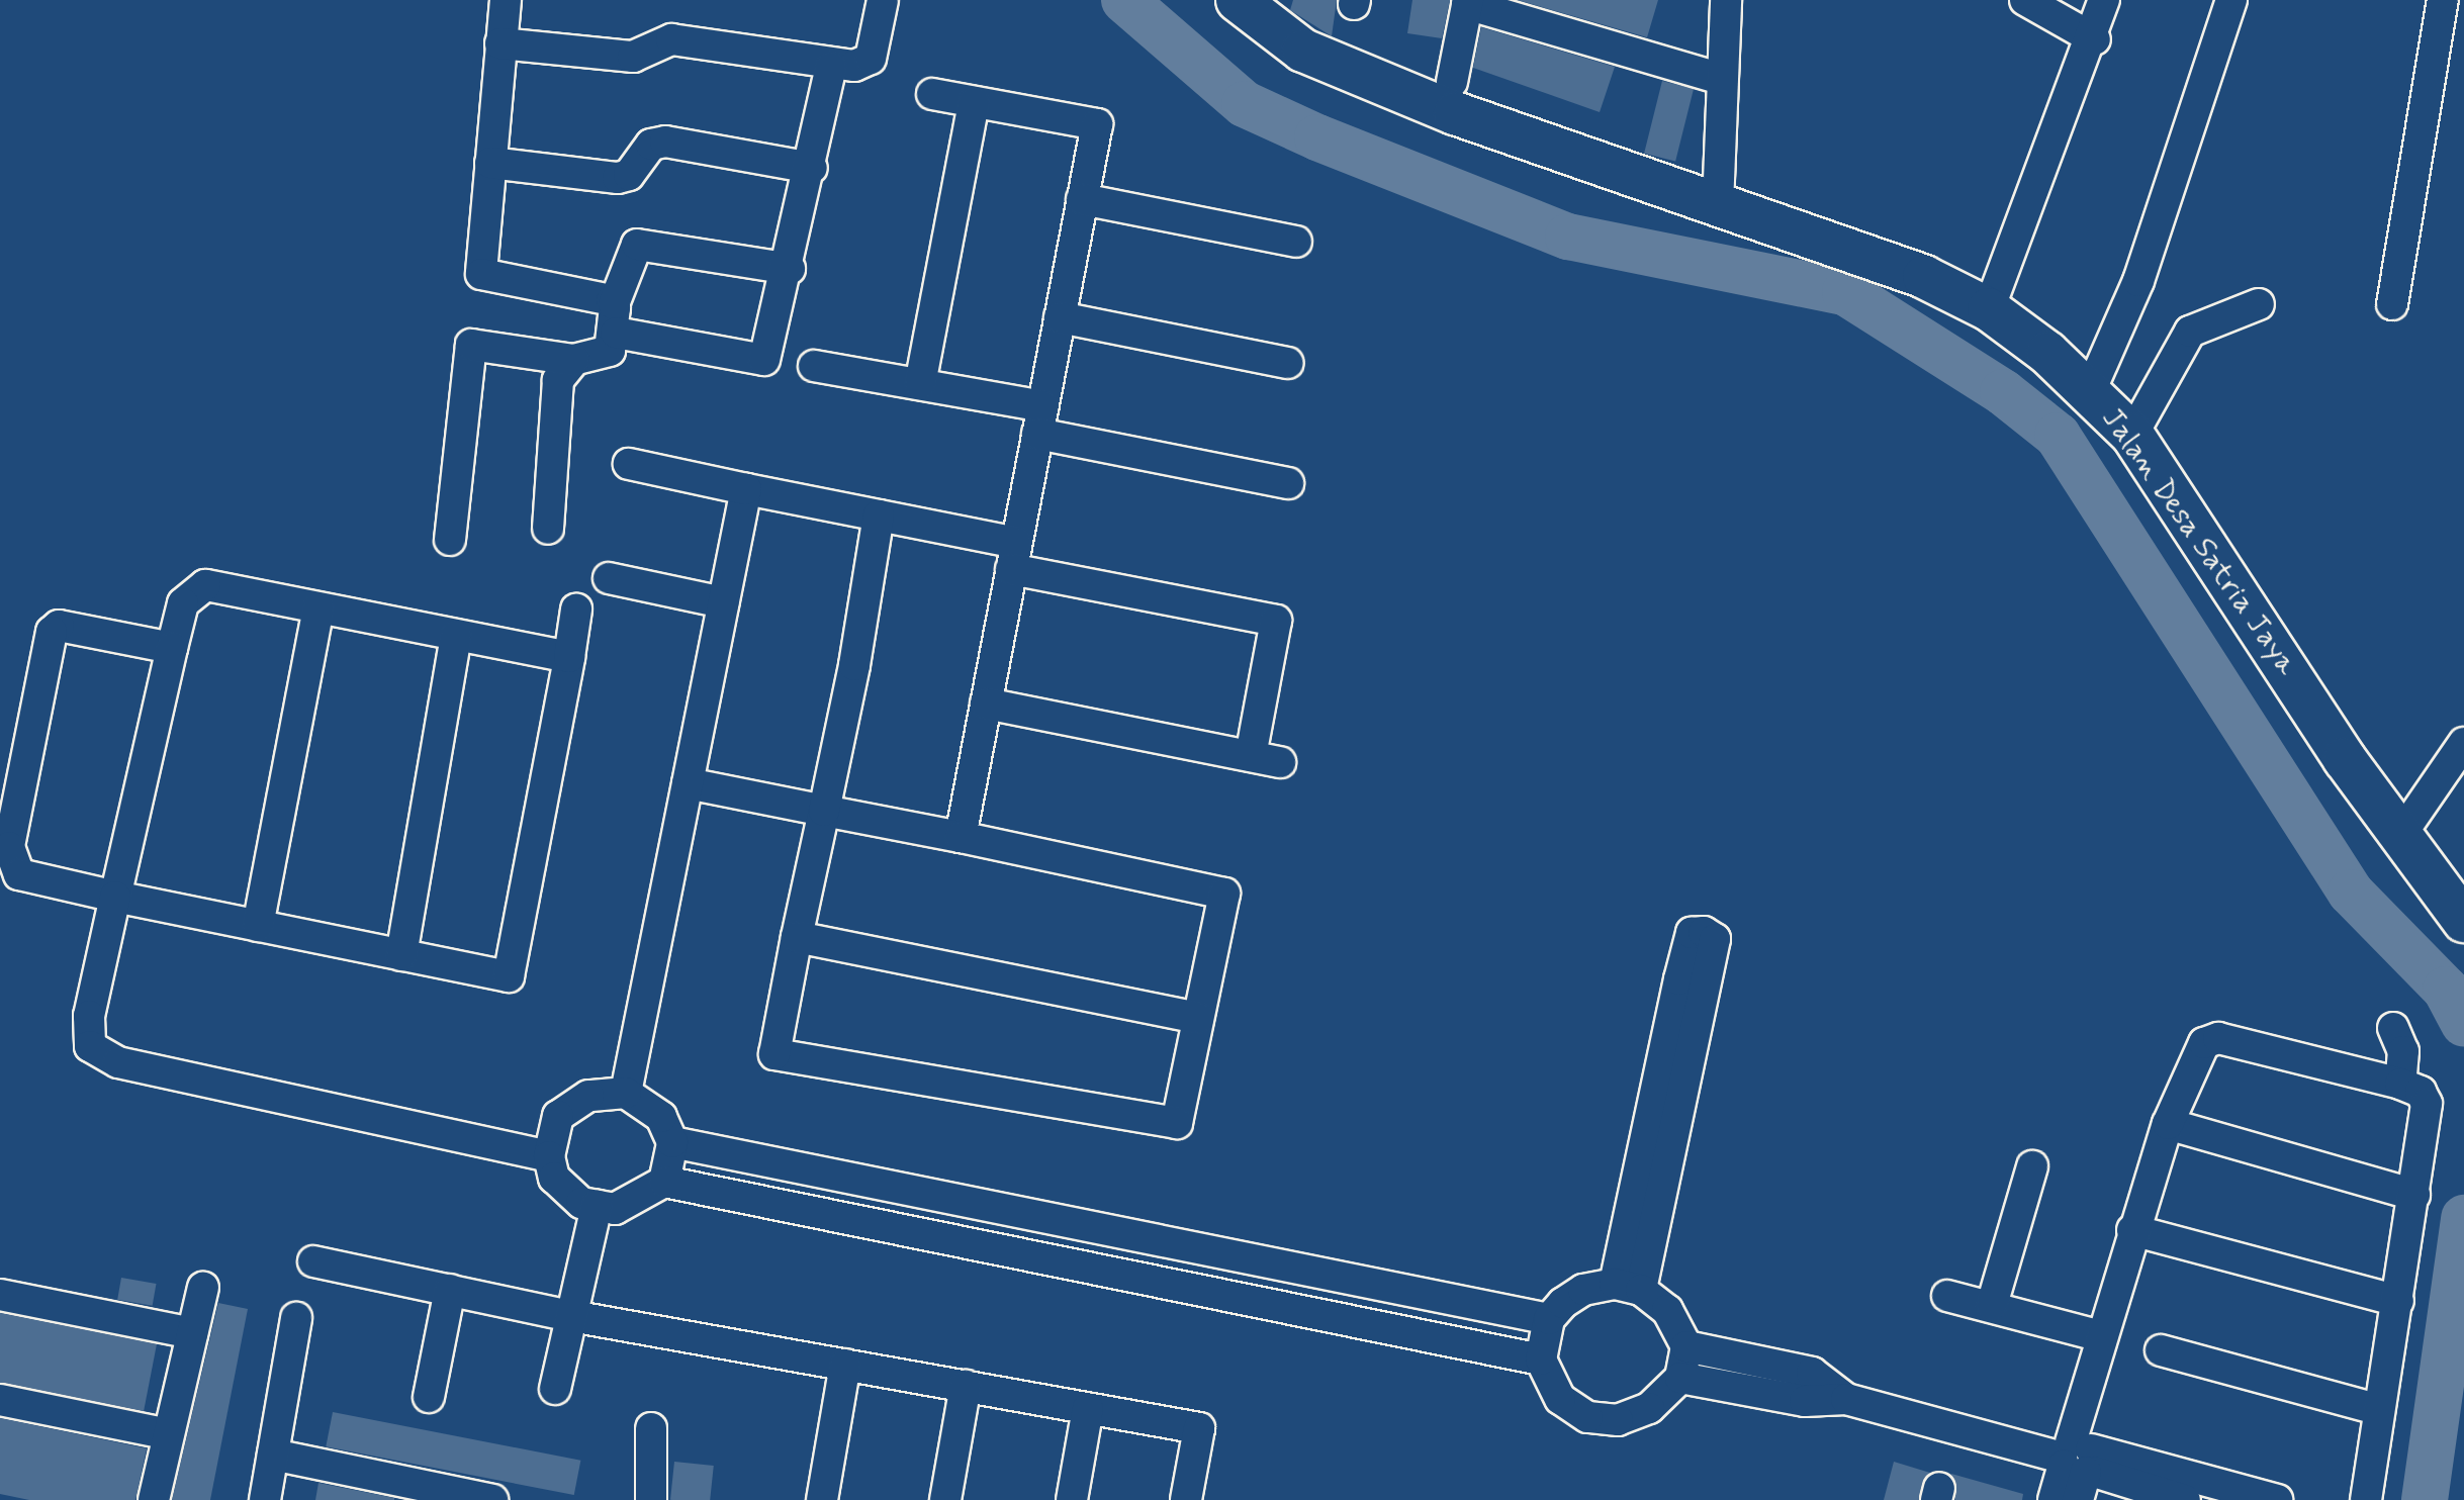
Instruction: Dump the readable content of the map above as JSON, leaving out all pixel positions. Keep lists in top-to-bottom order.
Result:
{
  "streets": {
    "street": ["Jalan Desa Satria Jaya"]
  }
}
